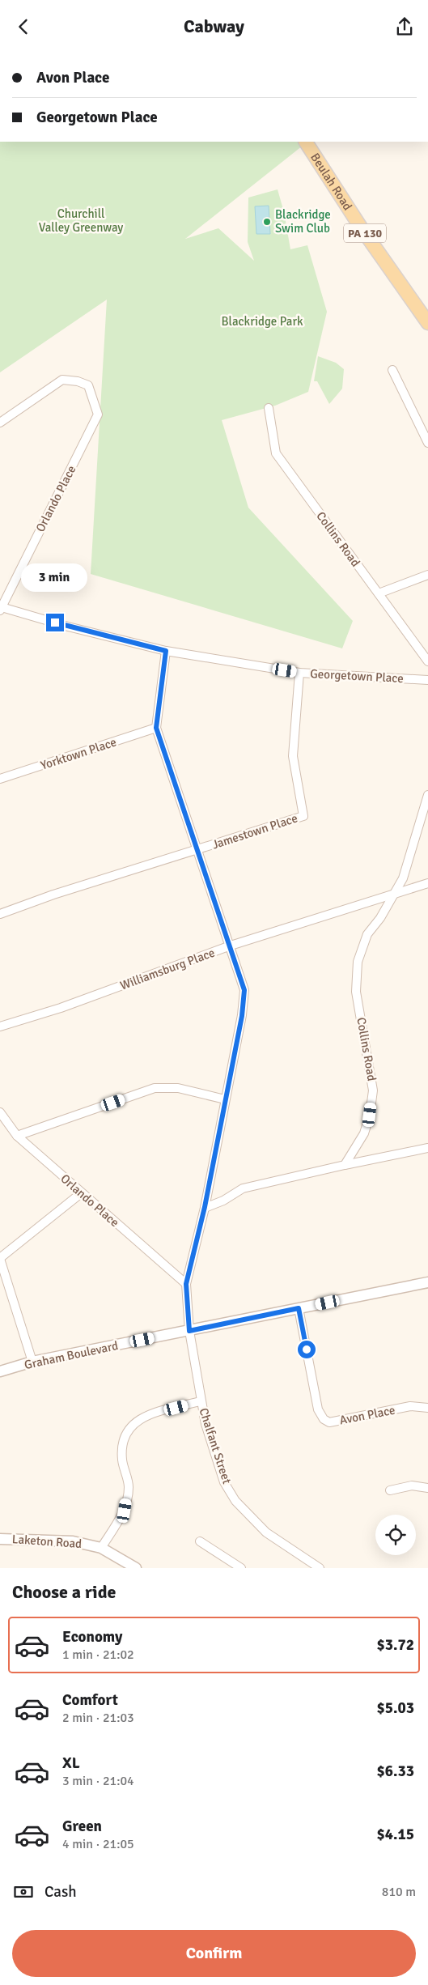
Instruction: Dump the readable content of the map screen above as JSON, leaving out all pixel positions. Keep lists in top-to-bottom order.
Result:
{
  "streets": {
    "main road": ["Beulah Road", "PA 130"],
    "street": [
      "Orlando Place",
      "Collins Road",
      "Georgetown Place",
      "Yorktown Place",
      "Jamestown Place",
      "Williamsburg Place",
      "Graham Boulevard",
      "Avon Place",
      "Chalfant Street",
      "Laketon Road"
    ]
  },
  "crossings": [
    ["Orlando Place", "Georgetown Place"],
    ["Orlando Place", "Chalfant Street"],
    ["Collins Road", "Williamsburg Place"],
    ["Georgetown Place", "Jamestown Place"],
    ["Yorktown Place", "Chalfant Street"],
    ["Jamestown Place", "Chalfant Street"],
    ["Williamsburg Place", "Chalfant Street"],
    ["Graham Boulevard", "Avon Place"],
    ["Graham Boulevard", "Chalfant Street"]
  ],
  "parks": ["Churchill Valley Greenway", "Blackridge Park"],
  "places": ["Blackridge Swim Club"],
  "page": {
    "header": "Cabway",
    "banner": ["Avon Place", "Georgetown Place"],
    "bubble": "3 min",
    "heading": "Choose a ride",
    "list": [
      {
        "name": "Economy",
        "note": "1 min · 21:02",
        "value": "$3.72"
      },
      {
        "name": "Comfort",
        "note": "2 min · 21:03",
        "value": "$5.03"
      },
      {
        "name": "XL",
        "note": "3 min · 21:04",
        "value": "$6.33"
      },
      {
        "name": "Green",
        "note": "4 min · 21:05",
        "value": "$4.15"
      }
    ],
    "pay": ["Cash", "810 m"],
    "buttons": "Confirm"
  }
}
